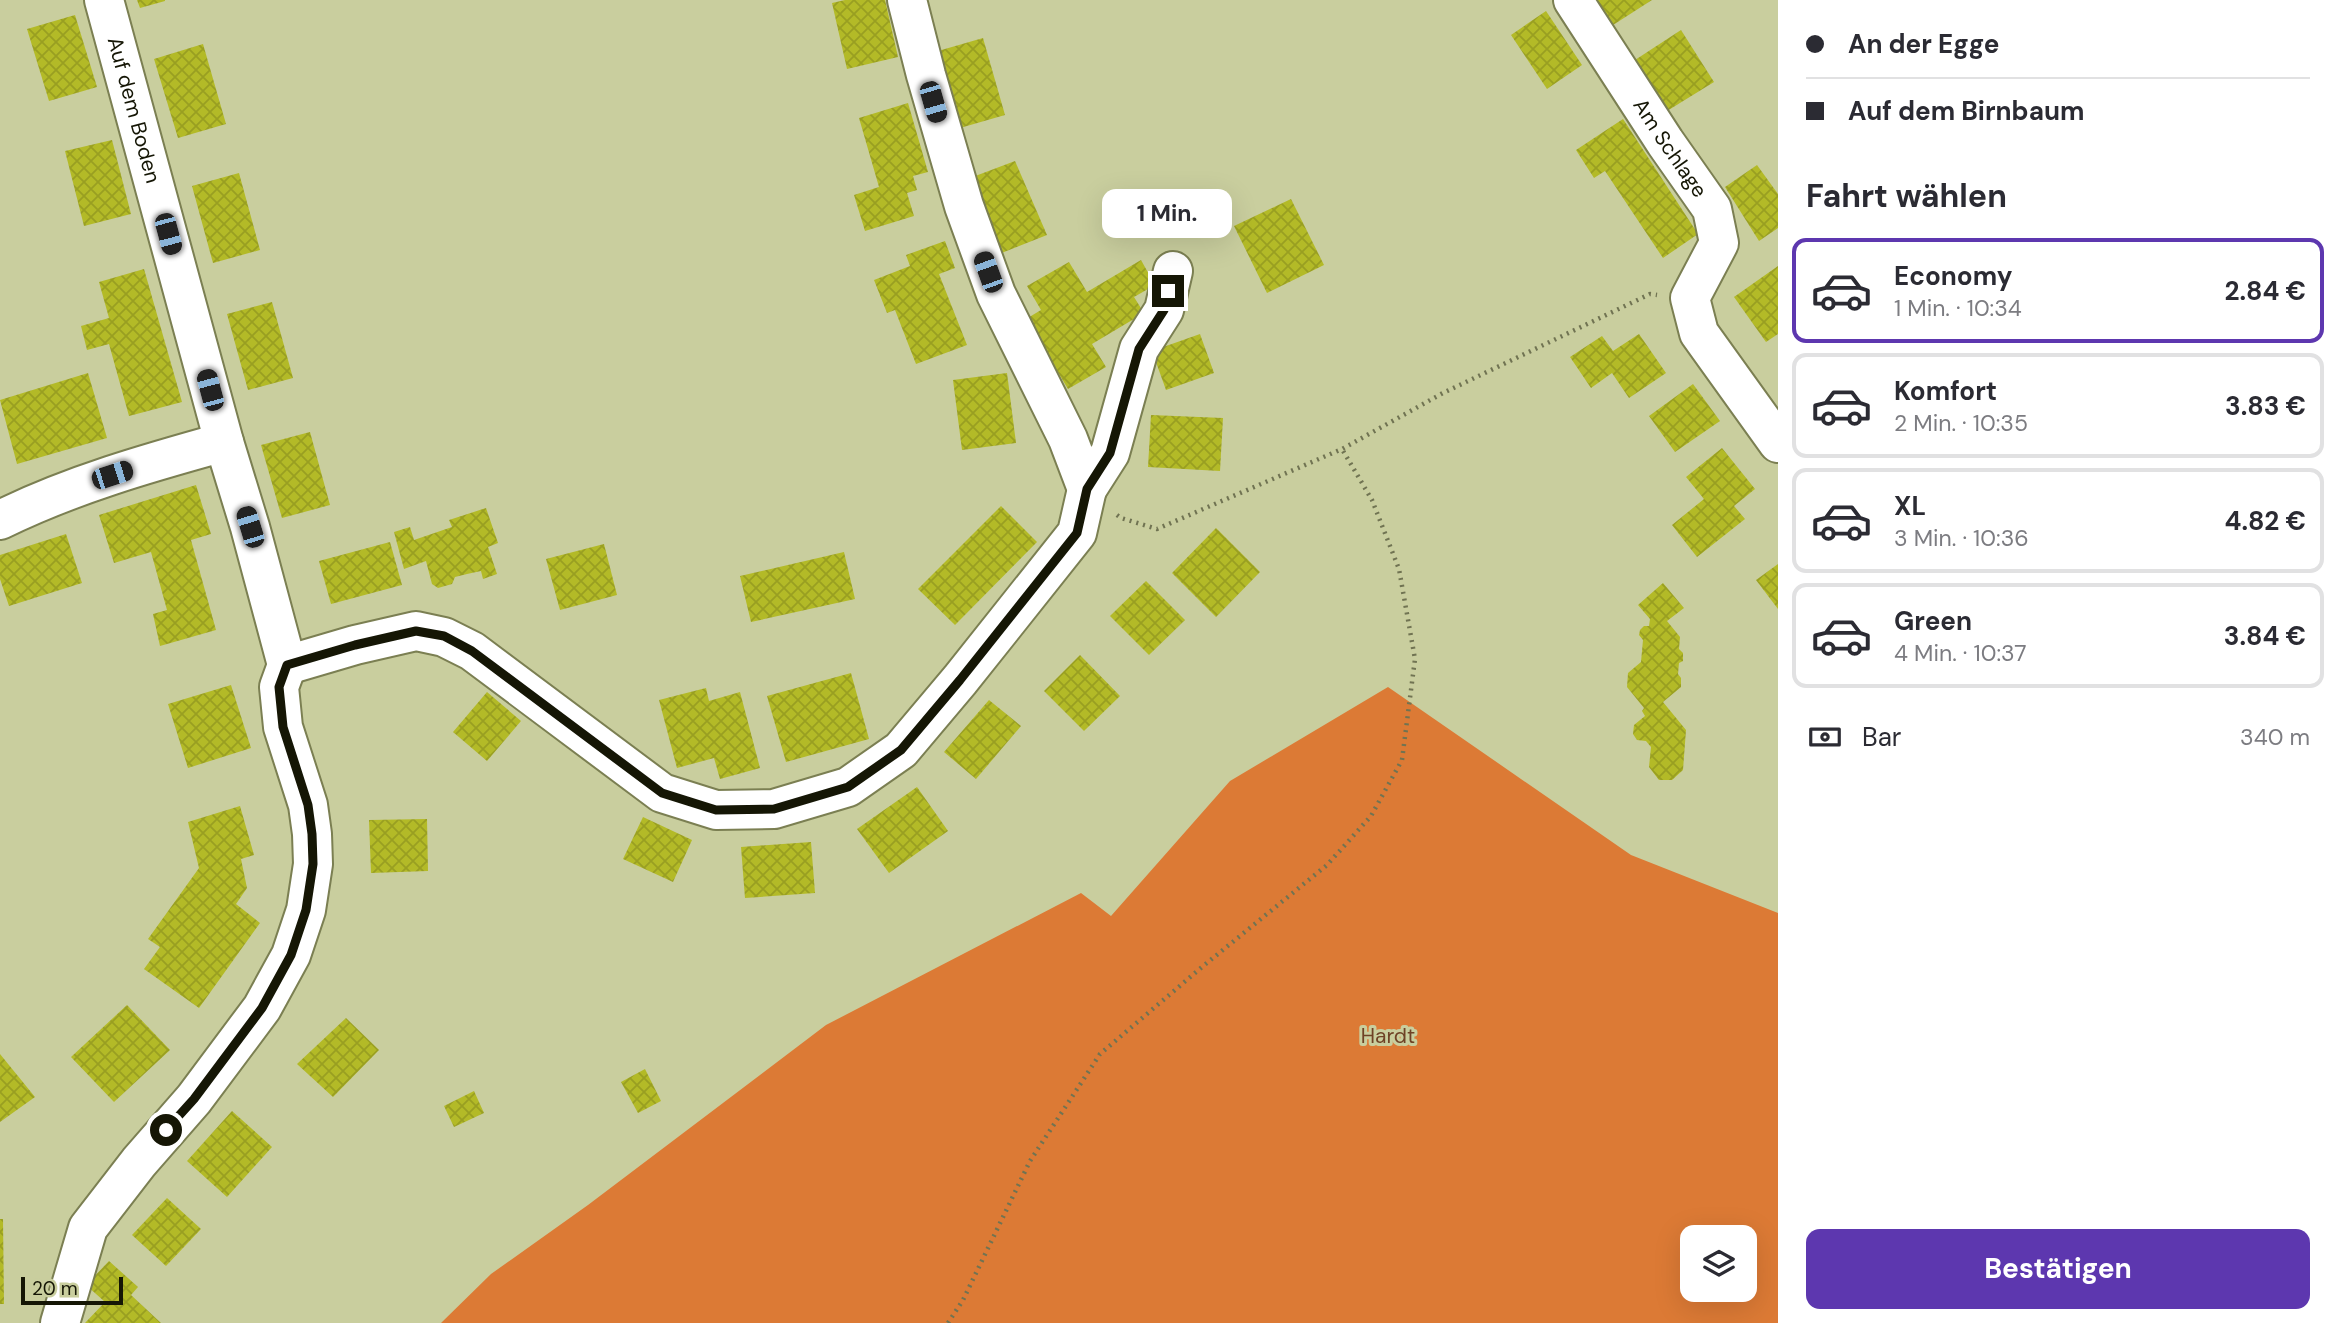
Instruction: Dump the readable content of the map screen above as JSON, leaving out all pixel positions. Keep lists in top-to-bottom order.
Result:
{
  "streets": {
    "street": ["Auf dem Boden", "Am Schlage"]
  },
  "parks": ["Hardt"],
  "scale_bar": "20 m",
  "page": {
    "banner": ["An der Egge", "Auf dem Birnbaum"],
    "heading": "Fahrt wählen",
    "bubble": "1 Min.",
    "list": [
      {
        "name": "Economy",
        "note": "1 Min. · 10:34",
        "value": "2.84 €"
      },
      {
        "name": "Komfort",
        "note": "2 Min. · 10:35",
        "value": "3.83 €"
      },
      {
        "name": "XL",
        "note": "3 Min. · 10:36",
        "value": "4.82 €"
      },
      {
        "name": "Green",
        "note": "4 Min. · 10:37",
        "value": "3.84 €"
      }
    ],
    "pay": ["Bar", "340 m"],
    "buttons": "Bestätigen",
    "scale": "20 m"
  }
}
